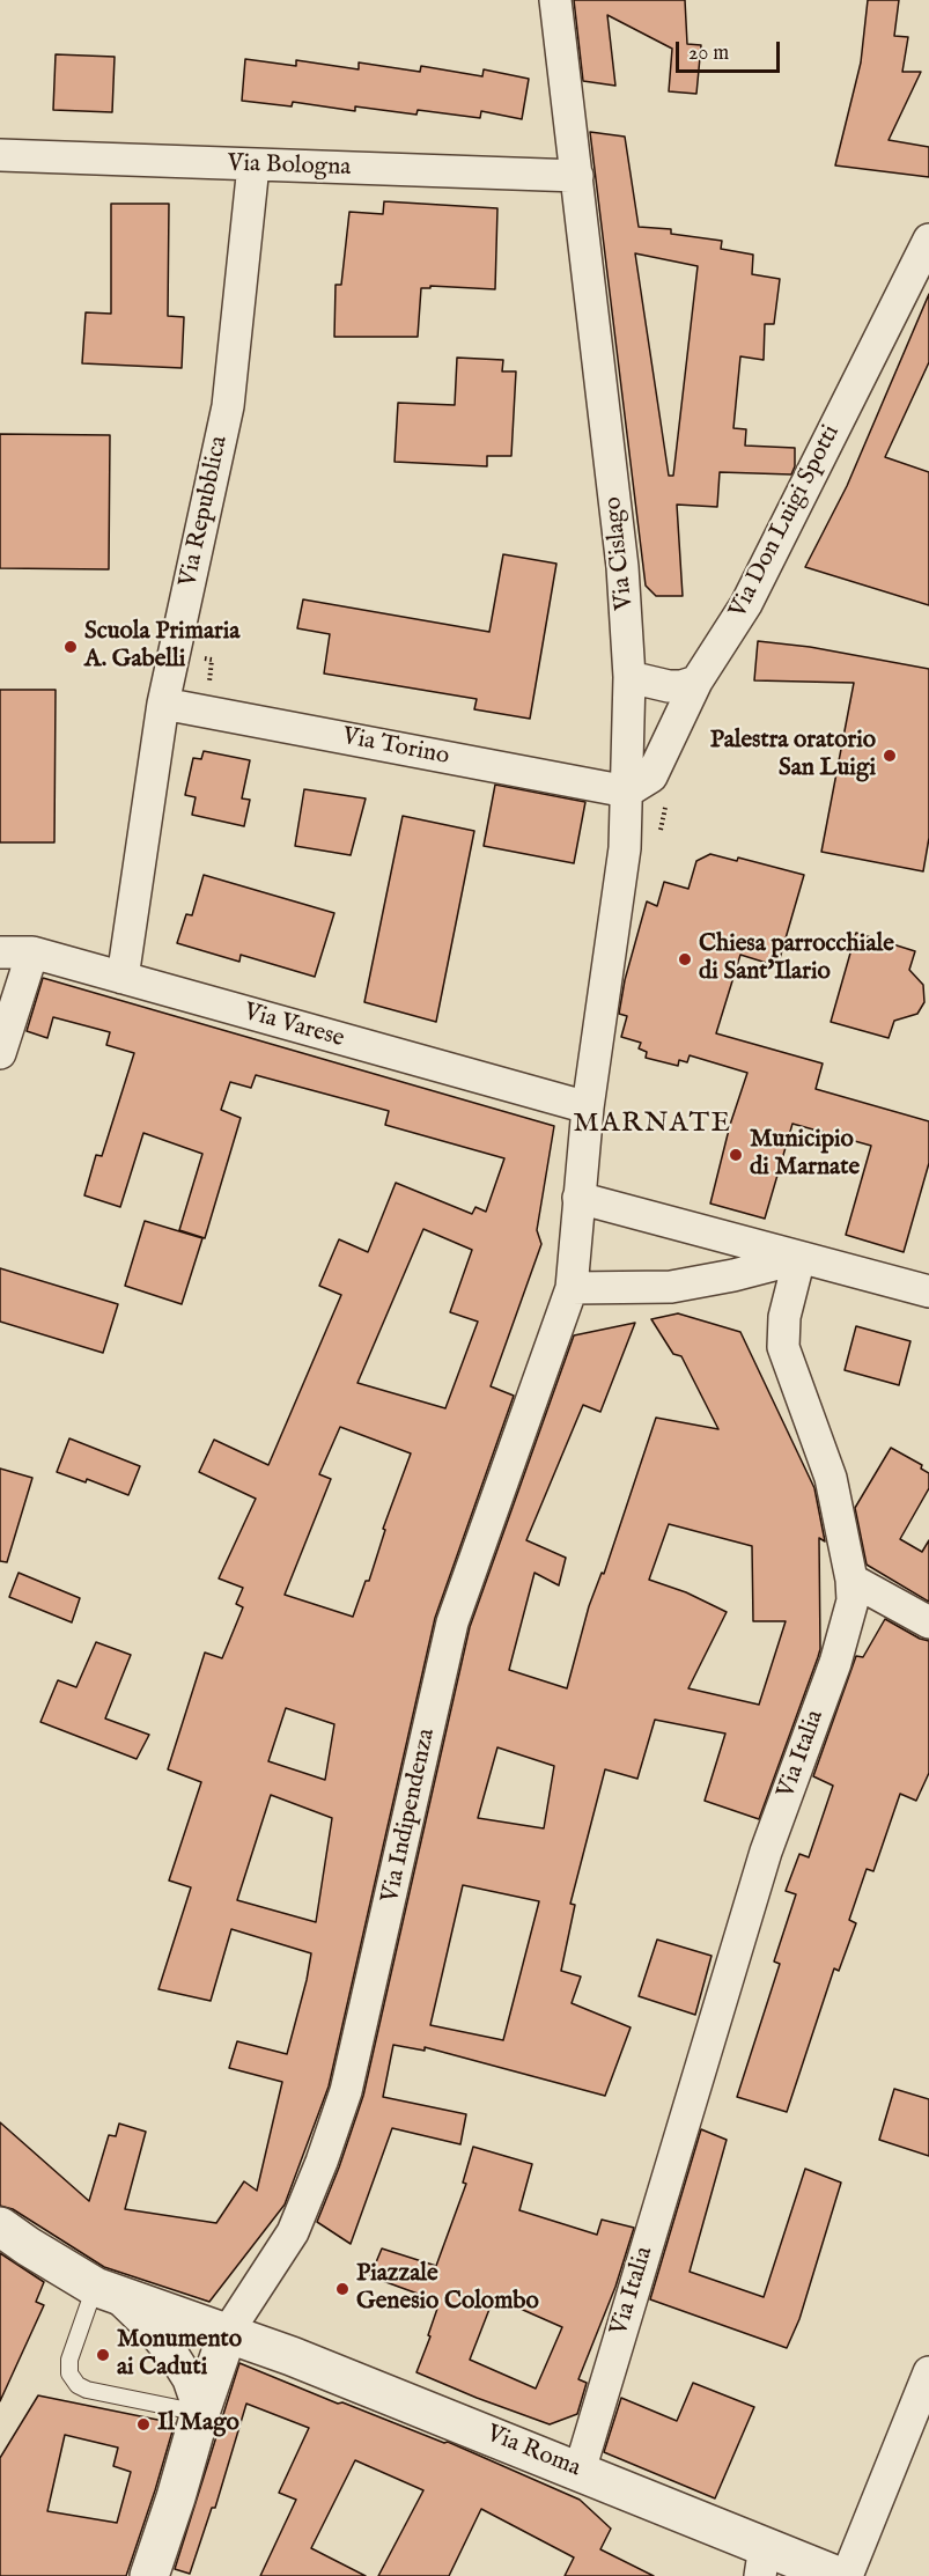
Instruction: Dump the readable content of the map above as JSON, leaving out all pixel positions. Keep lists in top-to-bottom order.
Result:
{
  "streets": {
    "street": [
      "Via Bologna",
      "Via Repubblica",
      "Via Don Luigi Spotti",
      "Via Cislago",
      "Via Torino",
      "Via Varese",
      "Via Italia",
      "Via Indipendenza",
      "Via Roma"
    ]
  },
  "crossings": [
    ["Via Bologna", "Via Repubblica"],
    ["Via Bologna", "Via Cislago"],
    ["Via Repubblica", "Via Torino"],
    ["Via Repubblica", "Via Varese"],
    ["Via Don Luigi Spotti", "Via Cislago"],
    ["Via Don Luigi Spotti", "Via Torino"],
    ["Via Cislago", "Via Torino"],
    ["Via Cislago", "Via Varese"],
    ["Via Cislago", "Via Indipendenza"],
    ["Via Italia", "Via Roma"],
    ["Via Indipendenza", "Via Roma"]
  ],
  "districts": ["MARNATE"],
  "places": [
    "Scuola Primaria A. Gabelli",
    "Palestra oratorio San Luigi",
    "Chiesa parrocchiale di Sant'Ilario",
    "Municipio di Marnate",
    "Piazzale Genesio Colombo",
    "Monumento ai Caduti",
    "Il Mago"
  ],
  "scale_bar": "20 m"
}
